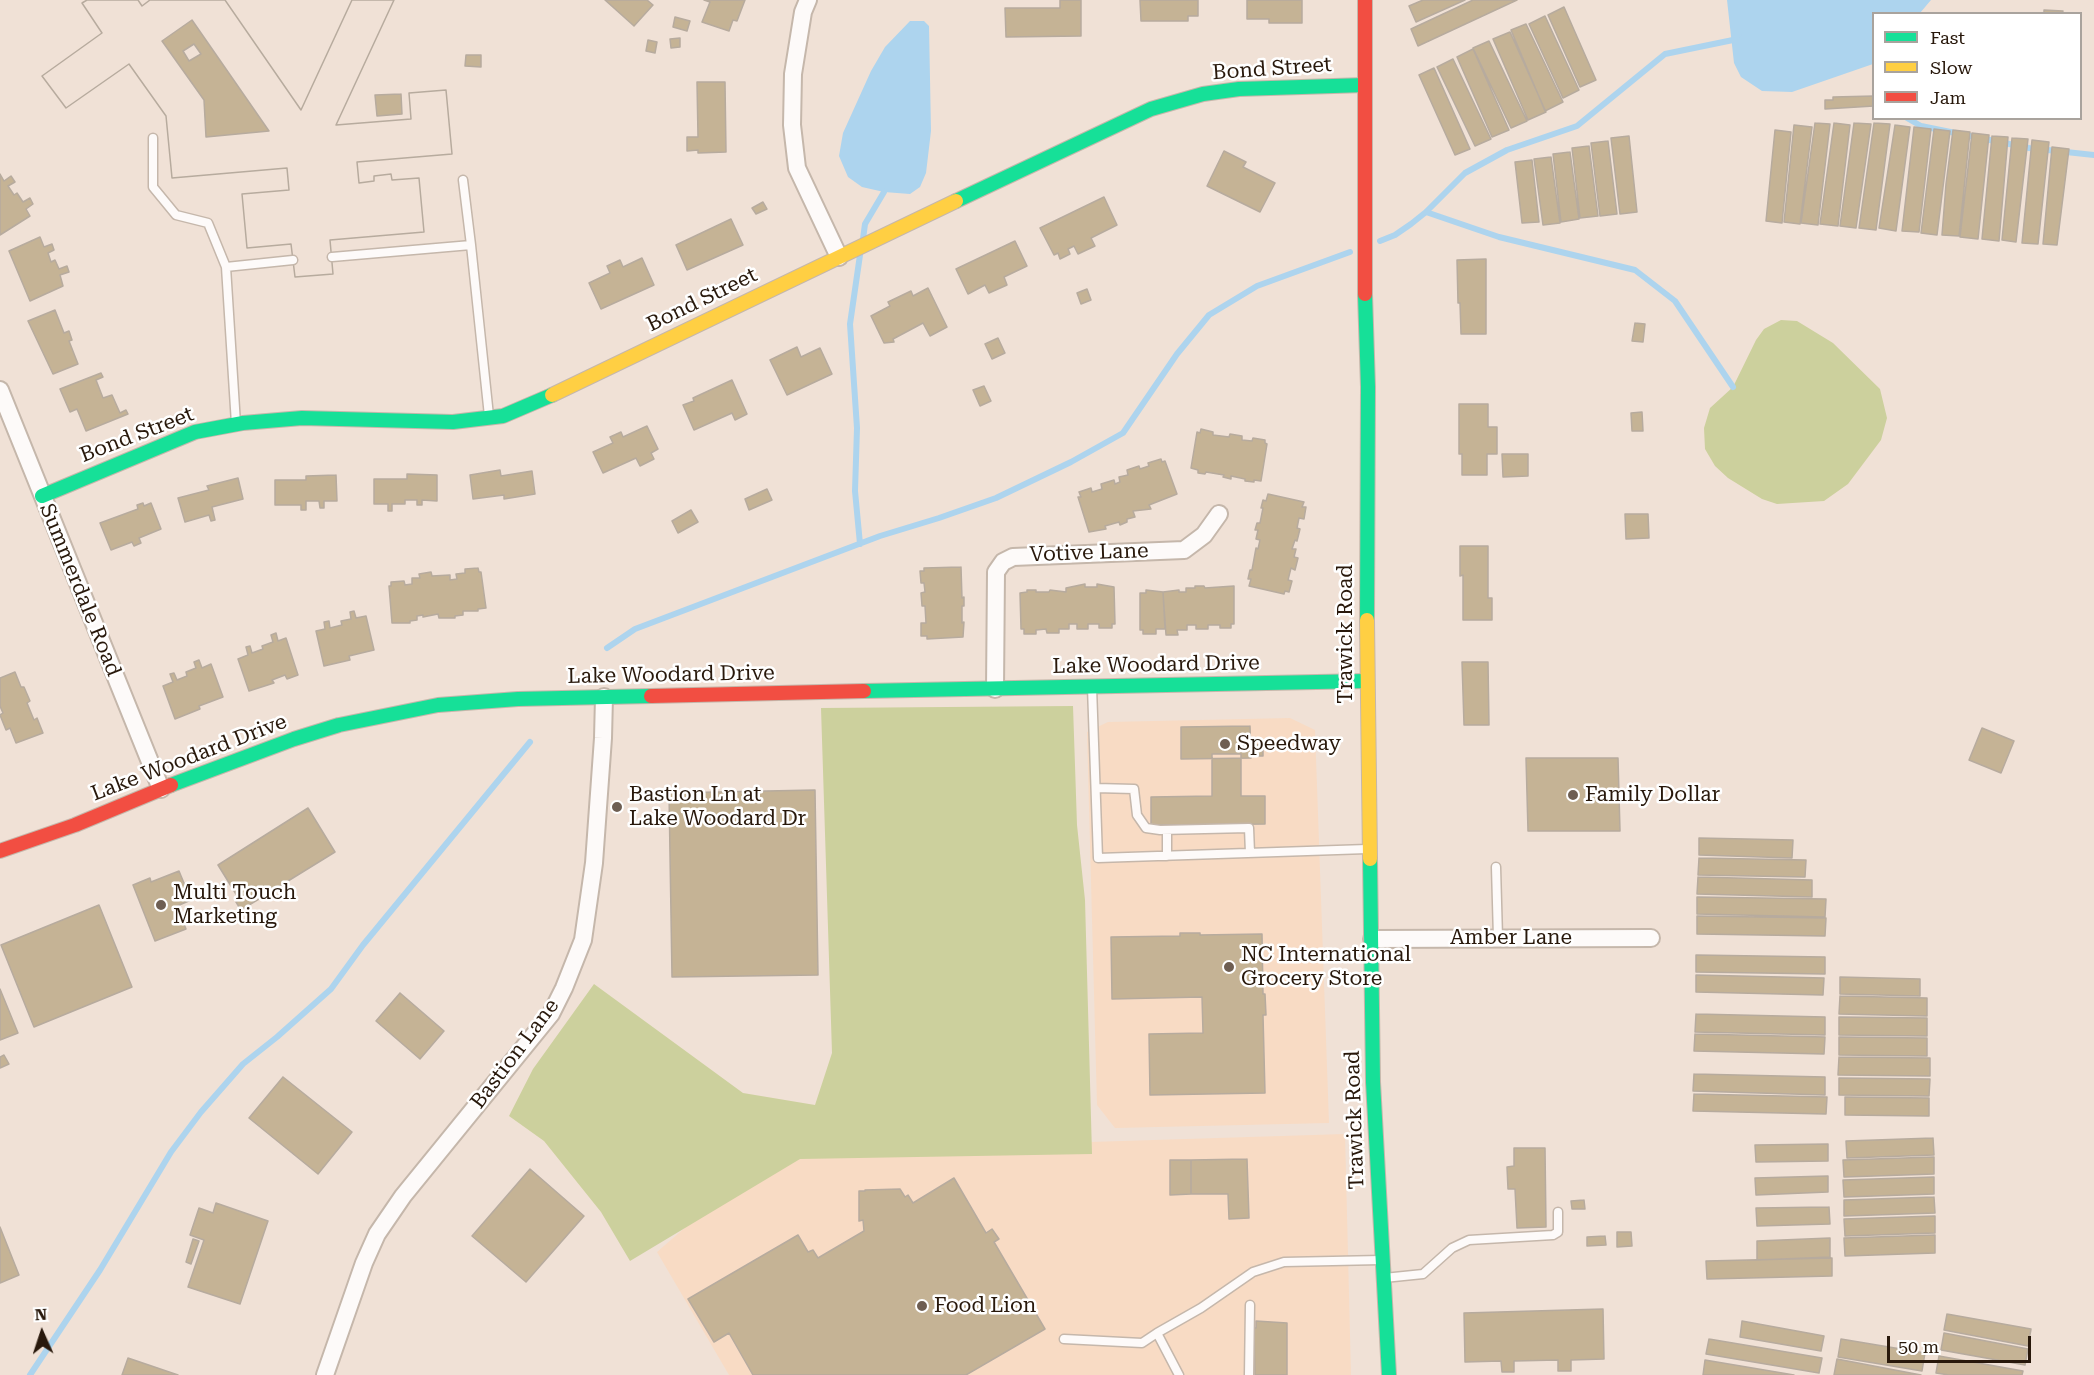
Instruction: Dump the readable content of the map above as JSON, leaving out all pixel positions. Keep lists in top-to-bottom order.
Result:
{
  "streets": {
    "street": [
      "Bond Street",
      "Votive Lane",
      "Summerdale Road",
      "Trawick Road",
      "Lake Woodard Drive",
      "Amber Lane",
      "Bastion Lane"
    ]
  },
  "crossings": [
    ["Bond Street", "Summerdale Road"],
    ["Bond Street", "Trawick Road"],
    ["Votive Lane", "Lake Woodard Drive"],
    ["Summerdale Road", "Lake Woodard Drive"],
    ["Trawick Road", "Lake Woodard Drive"],
    ["Trawick Road", "Amber Lane"],
    ["Lake Woodard Drive", "Bastion Lane"]
  ],
  "places": [
    "Speedway",
    "Family Dollar",
    "Bastion Ln at Lake Woodard Dr",
    "Multi Touch Marketing",
    "NC International Grocery Store",
    "Food Lion"
  ],
  "legend": ["Fast", "Slow", "Jam"],
  "scale_bar": "50 m",
  "north": "top"
}
